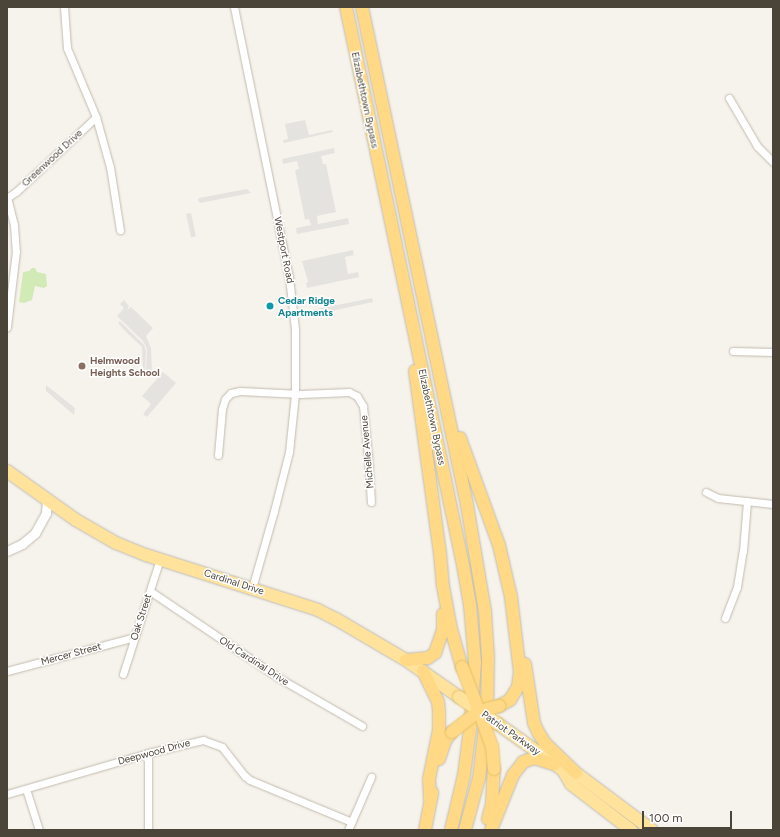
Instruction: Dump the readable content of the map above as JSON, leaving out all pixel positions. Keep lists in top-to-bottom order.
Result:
{
  "streets": {
    "highway": ["Elizabethtown Bypass"],
    "main road": ["Cardinal Drive", "Patriot Parkway"],
    "street": [
      "Greenwood Drive",
      "Westport Road",
      "Michelle Avenue",
      "Oak Street",
      "Mercer Street",
      "Old Cardinal Drive",
      "Deepwood Drive"
    ]
  },
  "crossings": [
    ["Westport Road", "Michelle Avenue"],
    ["Westport Road", "Cardinal Drive"],
    ["Cardinal Drive", "Oak Street"],
    ["Cardinal Drive", "Patriot Parkway"],
    ["Oak Street", "Mercer Street"],
    ["Oak Street", "Old Cardinal Drive"]
  ],
  "places": ["Cedar Ridge Apartments", "Helmwood Heights School"],
  "scale_bar": "100 m"
}
